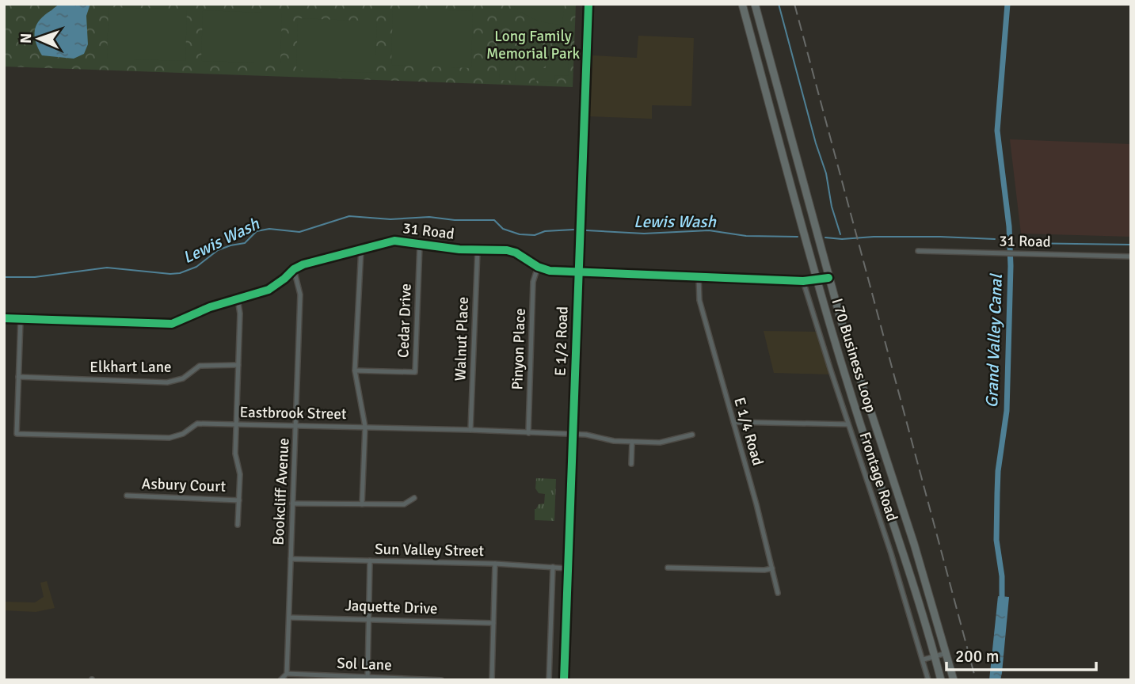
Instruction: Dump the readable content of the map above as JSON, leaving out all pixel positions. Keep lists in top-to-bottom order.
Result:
{
  "streets": {
    "main road": ["I 70 Business Loop"],
    "street": [
      "31 Road",
      "Cedar Drive",
      "Walnut Place",
      "E 1/2 Road",
      "Pinyon Place",
      "Elkhart Lane",
      "Eastbrook Street",
      "E 1/4 Road",
      "Frontage Road",
      "Asbury Court",
      "Bookcliff Avenue",
      "Sun Valley Street",
      "Jaquette Drive",
      "Sol Lane"
    ]
  },
  "crossings": [
    ["31 Road", "Cedar Drive"],
    ["31 Road", "Walnut Place"],
    ["31 Road", "E 1/2 Road"],
    ["31 Road", "Pinyon Place"],
    ["31 Road", "I 70 Business Loop"],
    ["31 Road", "E 1/4 Road"],
    ["31 Road", "Frontage Road"],
    ["31 Road", "Bookcliff Avenue"],
    ["Walnut Place", "Eastbrook Street"],
    ["E 1/2 Road", "Eastbrook Street"],
    ["E 1/2 Road", "Sun Valley Street"],
    ["Pinyon Place", "Eastbrook Street"],
    ["Elkhart Lane", "Eastbrook Street"],
    ["Eastbrook Street", "Bookcliff Avenue"],
    ["Bookcliff Avenue", "Sun Valley Street"],
    ["Bookcliff Avenue", "Jaquette Drive"],
    ["Bookcliff Avenue", "Sol Lane"]
  ],
  "water": ["Lewis Wash", "Grand Valley Canal"],
  "parks": ["Long Family Memorial Park"],
  "scale_bar": "200 m",
  "north": "left"
}
